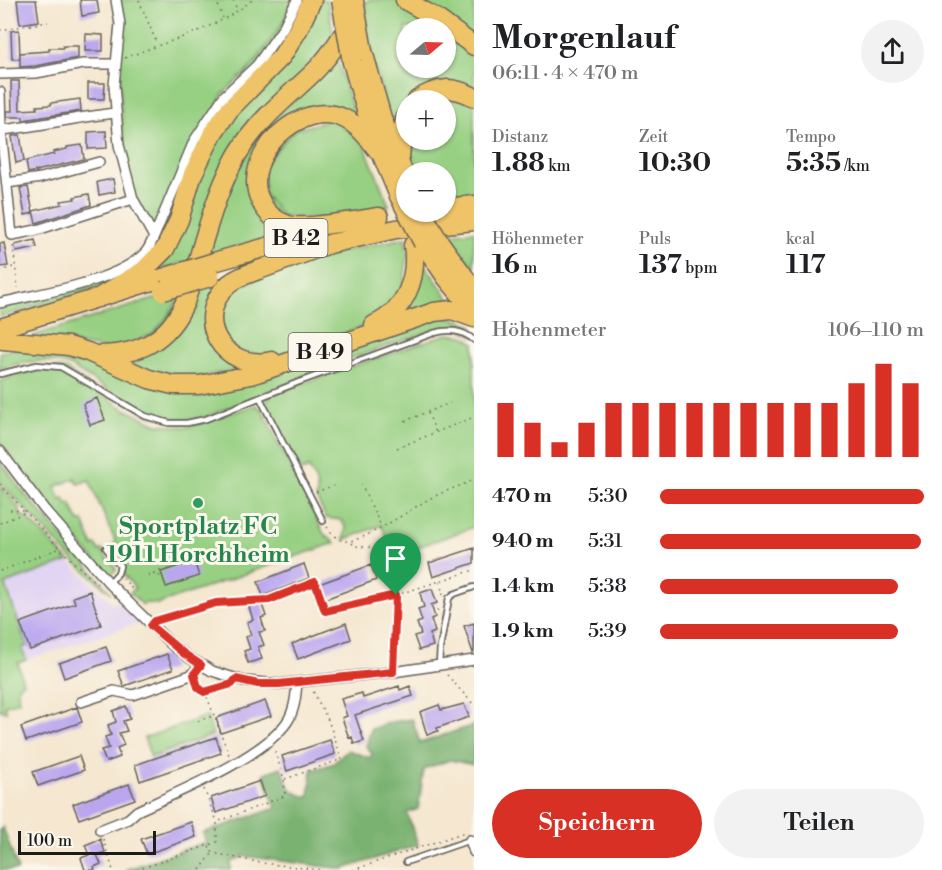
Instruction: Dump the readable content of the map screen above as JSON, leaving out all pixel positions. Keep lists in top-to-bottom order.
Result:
{
  "streets": {
    "highway": ["B 42", "B 49"]
  },
  "places": ["Sportplatz FC 1911 Horchheim"],
  "scale_bar": "100 m",
  "north": "right",
  "page": {
    "heading": ["Morgenlauf", "06:11 · 4 × 470 m"],
    "map_buttons": ["+", "−"],
    "stats": [
      ["Distanz", "1.88 km"],
      ["Zeit", "10:30"],
      ["Tempo", "5:35 /km"],
      ["Höhenmeter", "16 m"],
      ["Puls", "137 bpm"],
      ["kcal", "117"]
    ],
    "chart": ["Höhenmeter", "106–110 m"],
    "list": [
      {
        "name": "470 m",
        "note": "5:30"
      },
      {
        "name": "940 m",
        "note": "5:31"
      },
      {
        "name": "1.4 km",
        "note": "5:38"
      },
      {
        "name": "1.9 km",
        "note": "5:39"
      }
    ],
    "buttons": ["Speichern", "Teilen"],
    "scale": "100 m"
  }
}
